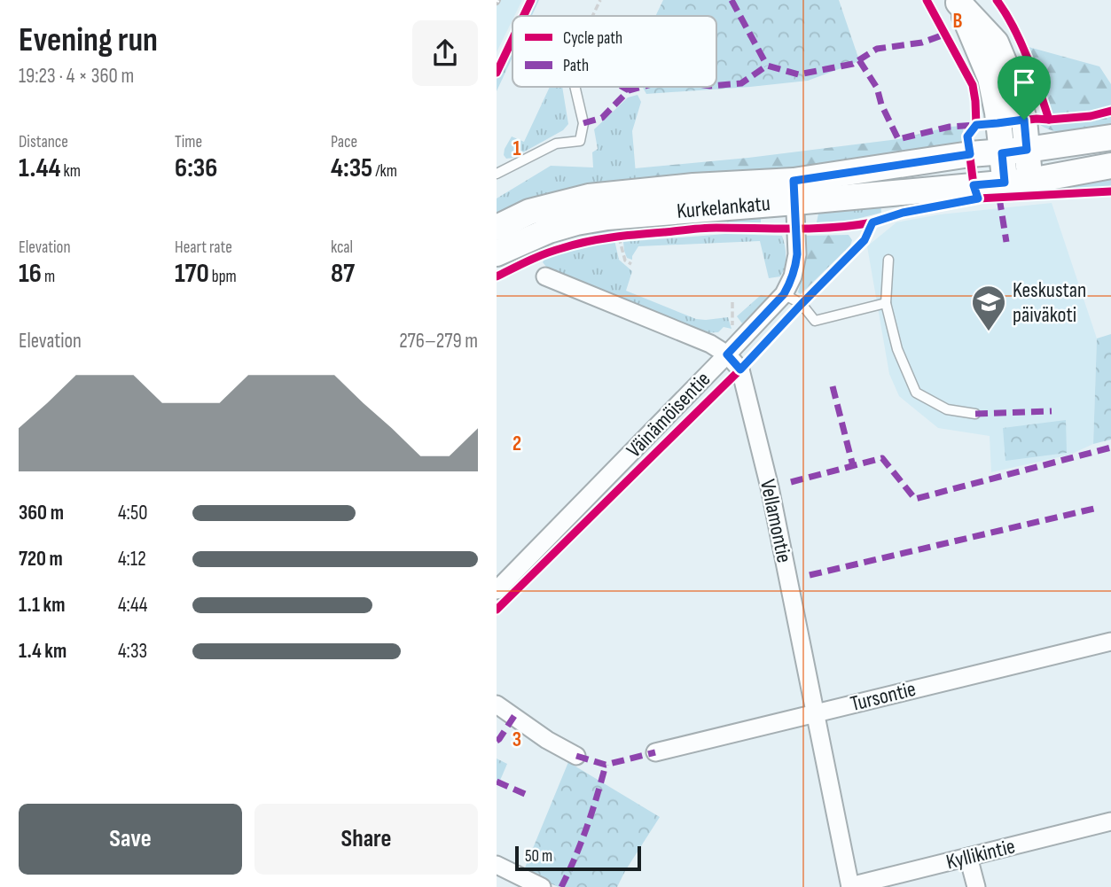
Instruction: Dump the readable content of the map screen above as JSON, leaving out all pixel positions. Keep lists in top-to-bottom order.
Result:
{
  "streets": {
    "street": [
      "Kurkelankatu",
      "Väinämöisentie",
      "Vellamontie",
      "Tursontie",
      "Kyllikintie"
    ]
  },
  "crossings": [
    ["Kurkelankatu", "Väinämöisentie"],
    ["Väinämöisentie", "Vellamontie"],
    ["Vellamontie", "Tursontie"],
    ["Vellamontie", "Kyllikintie"]
  ],
  "places": {
    "school or university": ["Keskustan päiväkoti"]
  },
  "legend": ["Cycle path", "Path"],
  "scale_bar": "50 m",
  "page": {
    "heading": ["Evening run", "19:23 · 4 × 360 m"],
    "stats": [
      ["Distance", "1.44 km"],
      ["Time", "6:36"],
      ["Pace", "4:35 /km"],
      ["Elevation", "16 m"],
      ["Heart rate", "170 bpm"],
      ["kcal", "87"]
    ],
    "chart": ["Elevation", "276–279 m"],
    "list": [
      {
        "name": "360 m",
        "note": "4:50"
      },
      {
        "name": "720 m",
        "note": "4:12"
      },
      {
        "name": "1.1 km",
        "note": "4:44"
      },
      {
        "name": "1.4 km",
        "note": "4:33"
      }
    ],
    "buttons": ["Save", "Share"],
    "scale": "50 m"
  },
  "grid": {
    "columns": ["B"],
    "rows": ["1", "2", "3"]
  }
}
